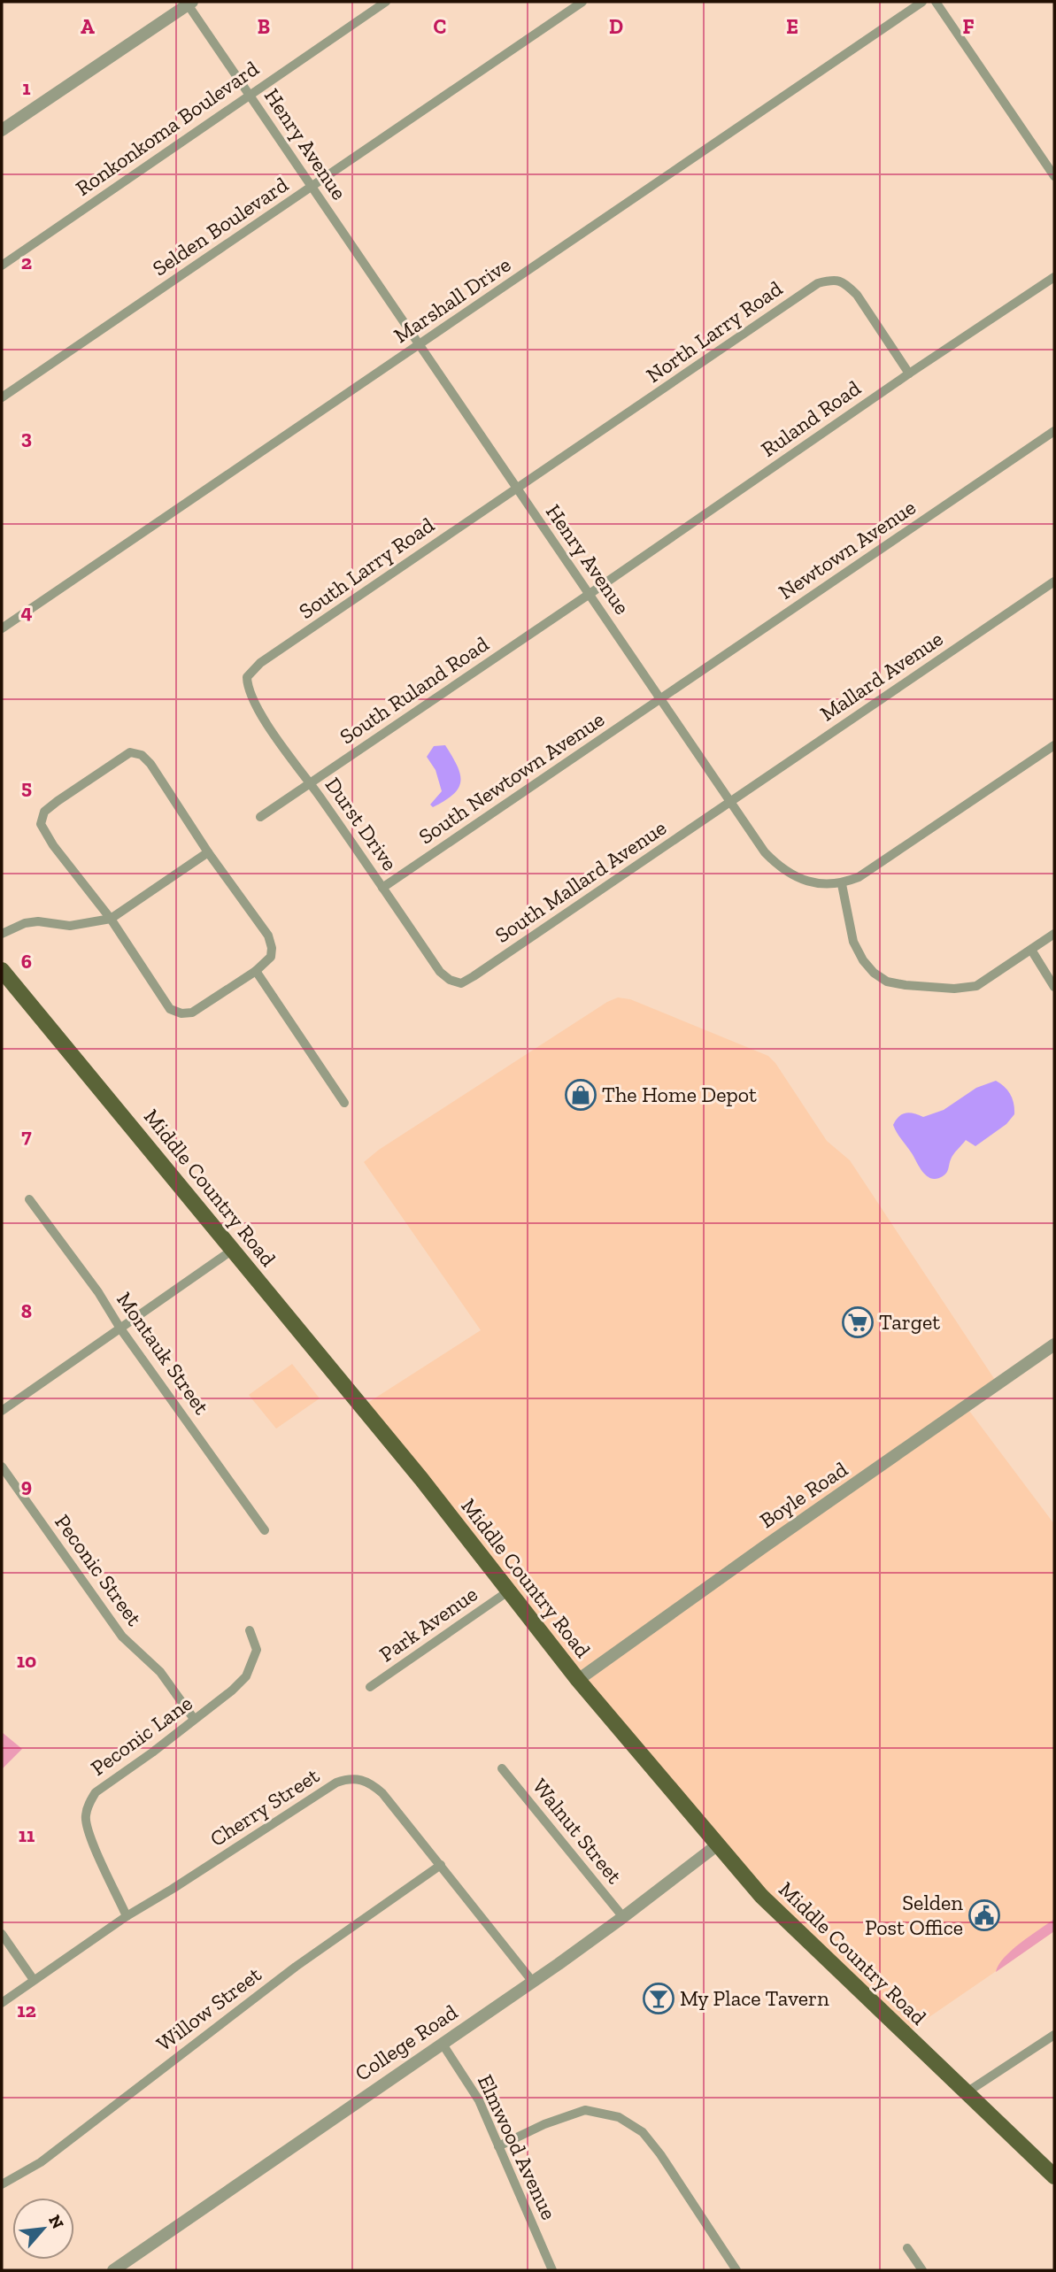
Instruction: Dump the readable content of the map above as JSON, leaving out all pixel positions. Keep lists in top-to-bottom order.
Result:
{
  "streets": {
    "main road": ["Middle Country Road"],
    "street": [
      "Ronkonkoma Boulevard",
      "Henry Avenue",
      "Selden Boulevard",
      "Marshall Drive",
      "North Larry Road",
      "Ruland Road",
      "Newtown Avenue",
      "South Larry Road",
      "Mallard Avenue",
      "South Ruland Road",
      "South Newtown Avenue",
      "Durst Drive",
      "South Mallard Avenue",
      "Montauk Street",
      "Boyle Road",
      "Peconic Street",
      "Park Avenue",
      "Peconic Lane",
      "Cherry Street",
      "Walnut Street",
      "Willow Street",
      "College Road",
      "Elmwood Avenue"
    ]
  },
  "crossings": [
    ["Ronkonkoma Boulevard", "Henry Avenue"],
    ["Henry Avenue", "Selden Boulevard"],
    ["Henry Avenue", "Marshall Drive"],
    ["Henry Avenue", "North Larry Road"],
    ["Henry Avenue", "Ruland Road"],
    ["Henry Avenue", "Newtown Avenue"],
    ["Henry Avenue", "South Larry Road"],
    ["Henry Avenue", "Mallard Avenue"],
    ["Henry Avenue", "South Ruland Road"],
    ["Henry Avenue", "South Newtown Avenue"],
    ["Henry Avenue", "South Mallard Avenue"],
    ["North Larry Road", "Ruland Road"],
    ["North Larry Road", "South Larry Road"],
    ["Ruland Road", "South Ruland Road"],
    ["Newtown Avenue", "South Newtown Avenue"],
    ["South Larry Road", "Durst Drive"],
    ["Mallard Avenue", "South Mallard Avenue"],
    ["South Ruland Road", "Durst Drive"],
    ["South Newtown Avenue", "Durst Drive"],
    ["Durst Drive", "South Mallard Avenue"],
    ["Middle Country Road", "Boyle Road"],
    ["Middle Country Road", "Park Avenue"],
    ["Middle Country Road", "College Road"],
    ["Peconic Street", "Peconic Lane"],
    ["Peconic Lane", "Cherry Street"],
    ["Cherry Street", "Willow Street"],
    ["Cherry Street", "College Road"],
    ["Walnut Street", "College Road"],
    ["College Road", "Elmwood Avenue"]
  ],
  "places": {
    "shop": ["The Home Depot"],
    "supermarket": ["Target"],
    "public building": ["Selden Post Office"],
    "bar": ["My Place Tavern"]
  },
  "north": "top right",
  "grid": {
    "columns": [
      "A",
      "B",
      "C",
      "D",
      "E",
      "F"
    ],
    "rows": [
      "1",
      "2",
      "3",
      "4",
      "5",
      "6",
      "7",
      "8",
      "9",
      "10",
      "11",
      "12"
    ]
  }
}
